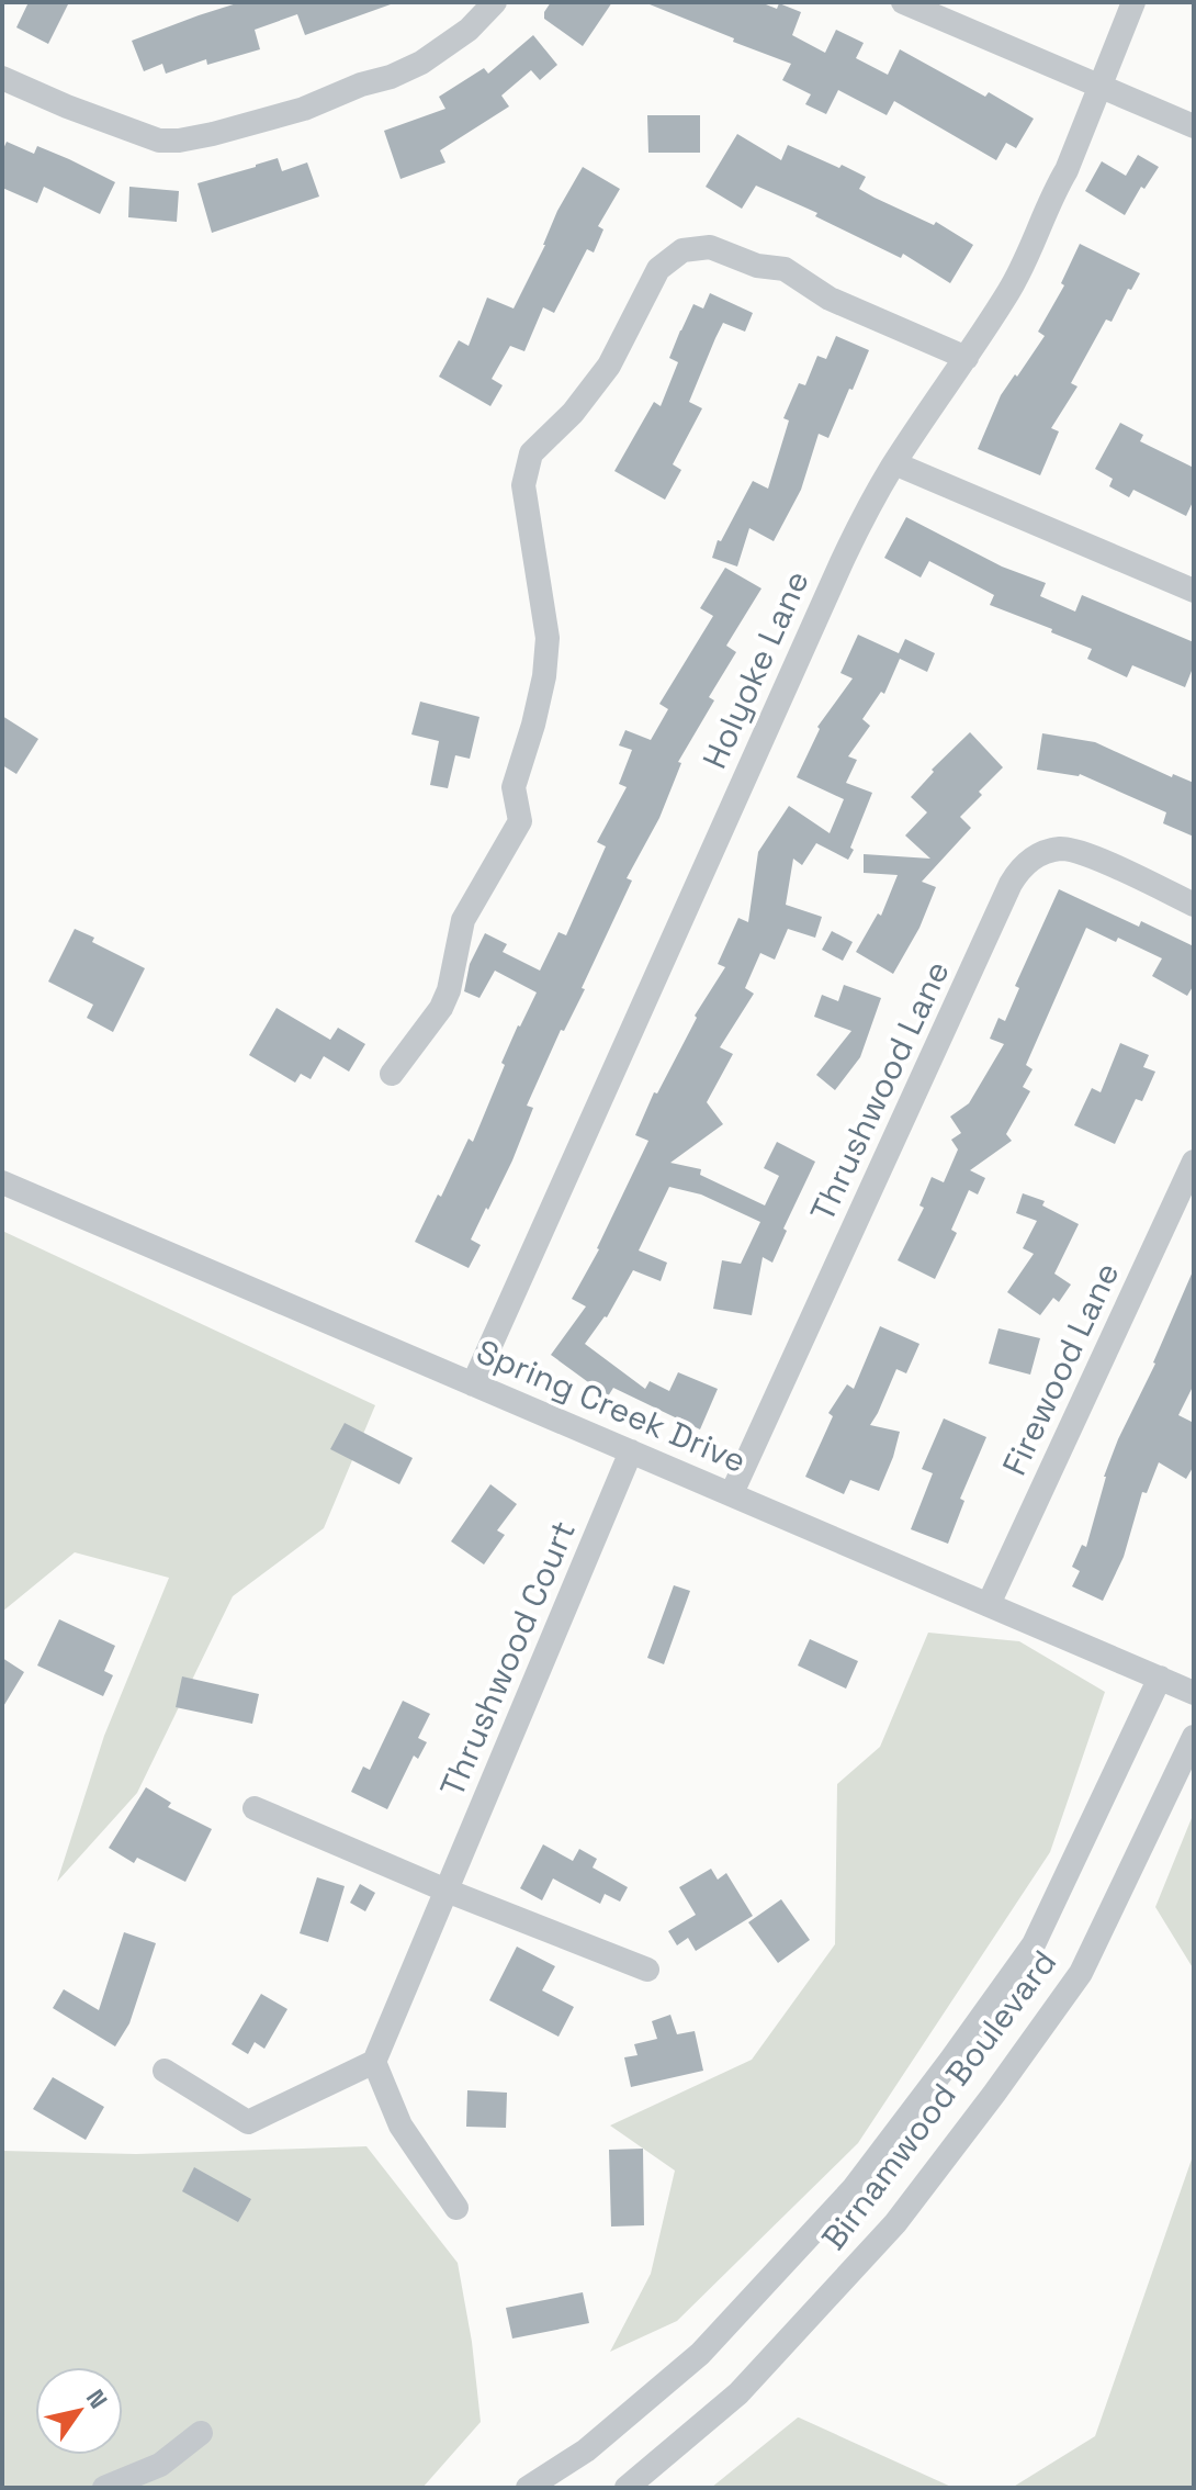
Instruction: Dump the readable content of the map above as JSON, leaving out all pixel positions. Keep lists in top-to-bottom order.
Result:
{
  "streets": {
    "street": [
      "Holyoke Lane",
      "Thrushwood Lane",
      "Firewood Lane",
      "Spring Creek Drive",
      "Thrushwood Court",
      "Birnamwood Boulevard"
    ]
  },
  "crossings": [
    ["Holyoke Lane", "Spring Creek Drive"],
    ["Thrushwood Lane", "Spring Creek Drive"],
    ["Firewood Lane", "Spring Creek Drive"],
    ["Spring Creek Drive", "Thrushwood Court"],
    ["Spring Creek Drive", "Birnamwood Boulevard"]
  ],
  "north": "top right"
}
